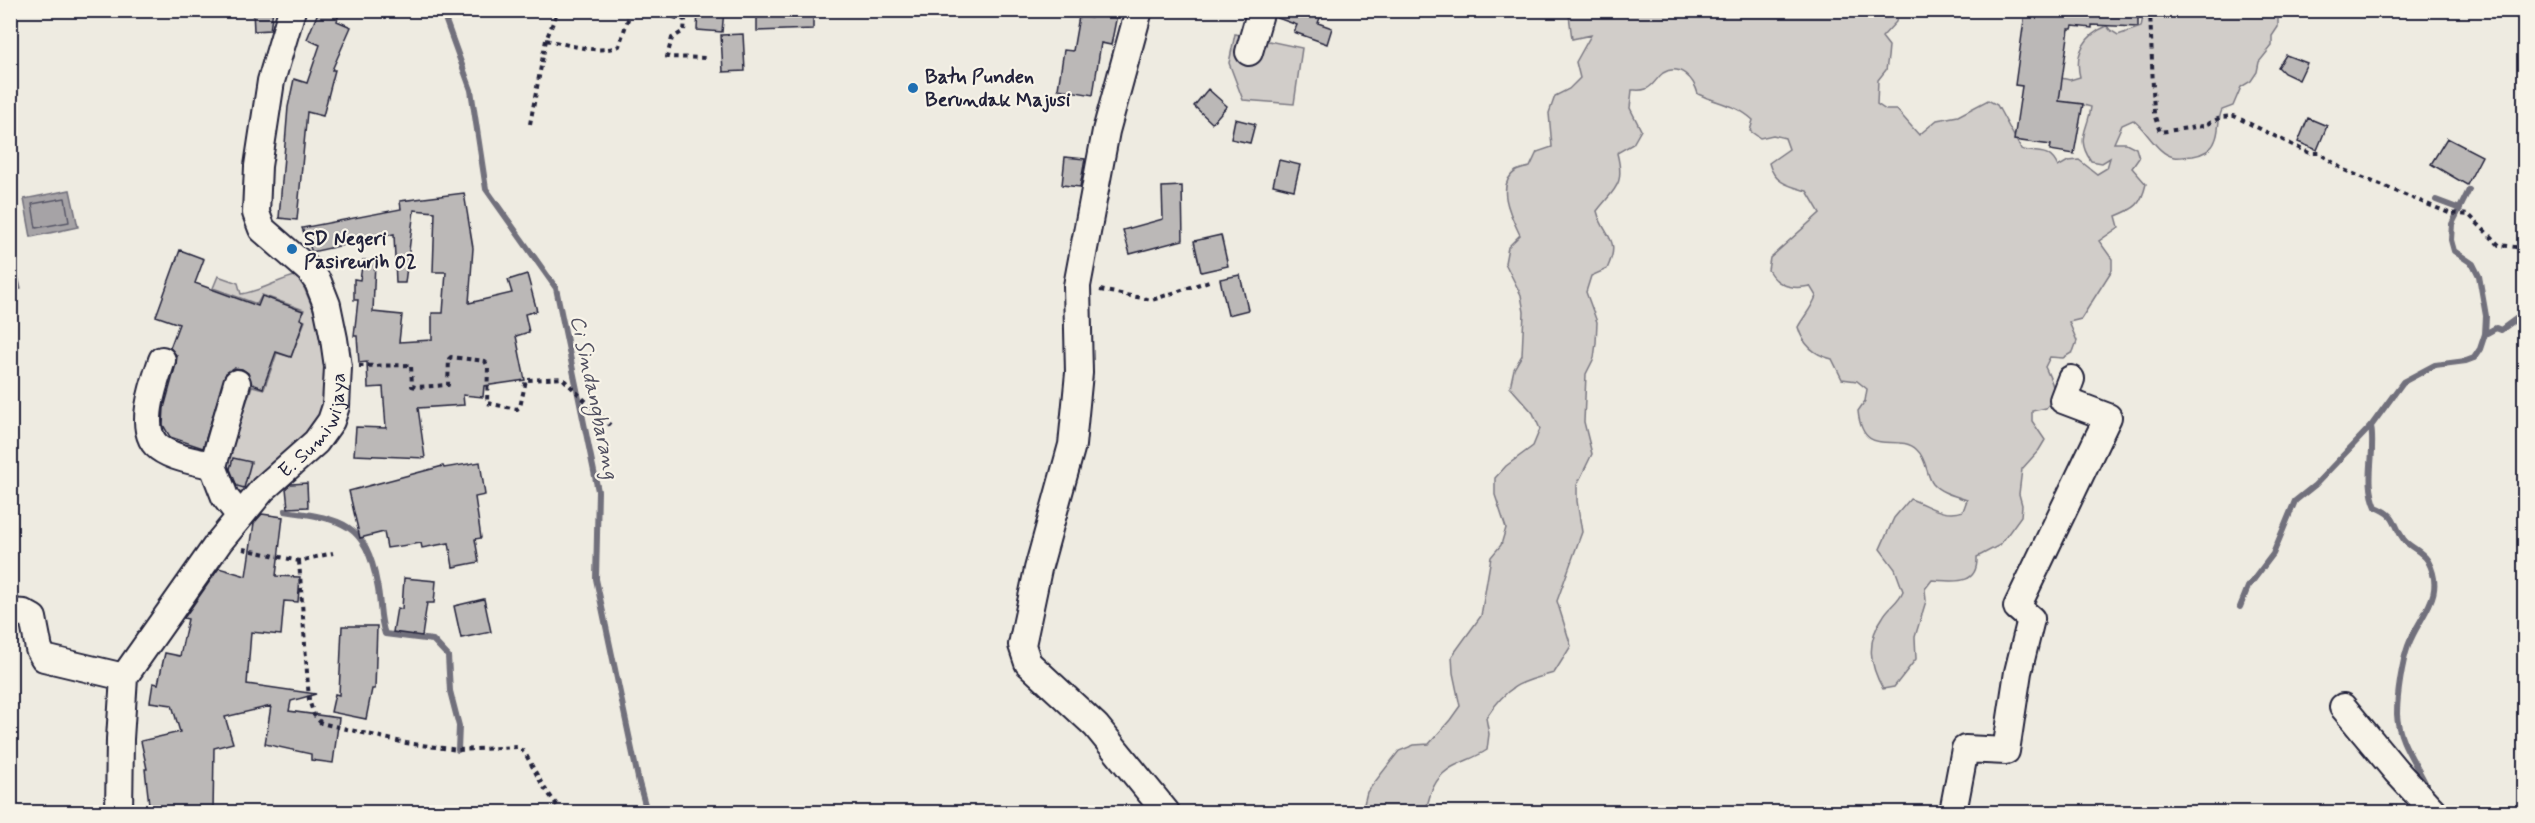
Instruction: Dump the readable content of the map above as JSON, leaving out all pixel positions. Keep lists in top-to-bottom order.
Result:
{
  "streets": {
    "street": ["E. Sumiwijaya"]
  },
  "water": ["Ci Sindangbarang"],
  "places": ["Batu Punden Berundak Majusi", "SD Negeri Pasireurih 02"]
}
